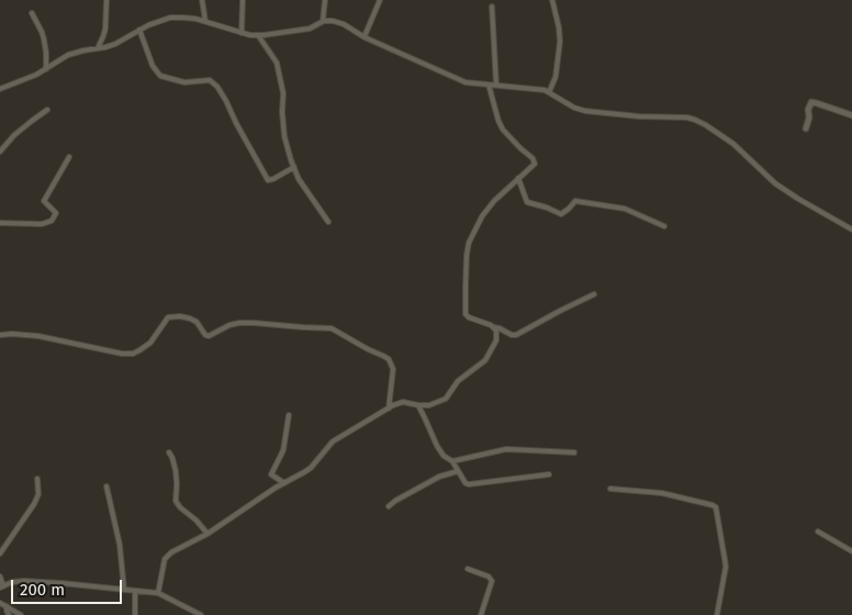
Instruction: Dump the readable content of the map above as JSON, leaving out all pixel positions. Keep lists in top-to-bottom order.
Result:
{
  "scale_bar": "200 m"
}
